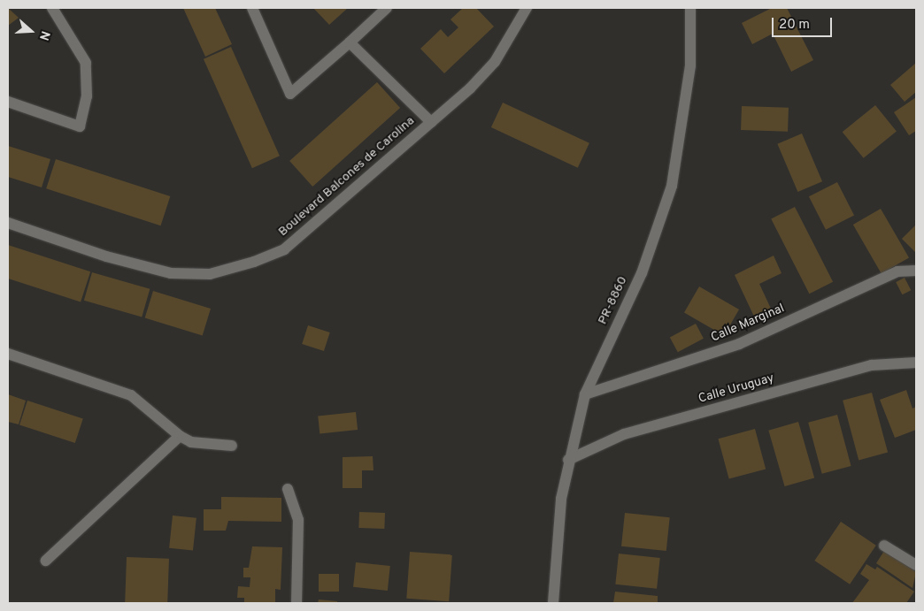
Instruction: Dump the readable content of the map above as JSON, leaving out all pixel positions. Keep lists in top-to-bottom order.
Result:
{
  "streets": {
    "street": [
      "Boulevard Balcones de Carolina",
      "PR-8860",
      "Calle Marginal",
      "Calle Uruguay"
    ]
  },
  "crossings": [
    ["PR-8860", "Calle Marginal"],
    ["PR-8860", "Calle Uruguay"]
  ],
  "scale_bar": "20 m",
  "north": "right"
}
